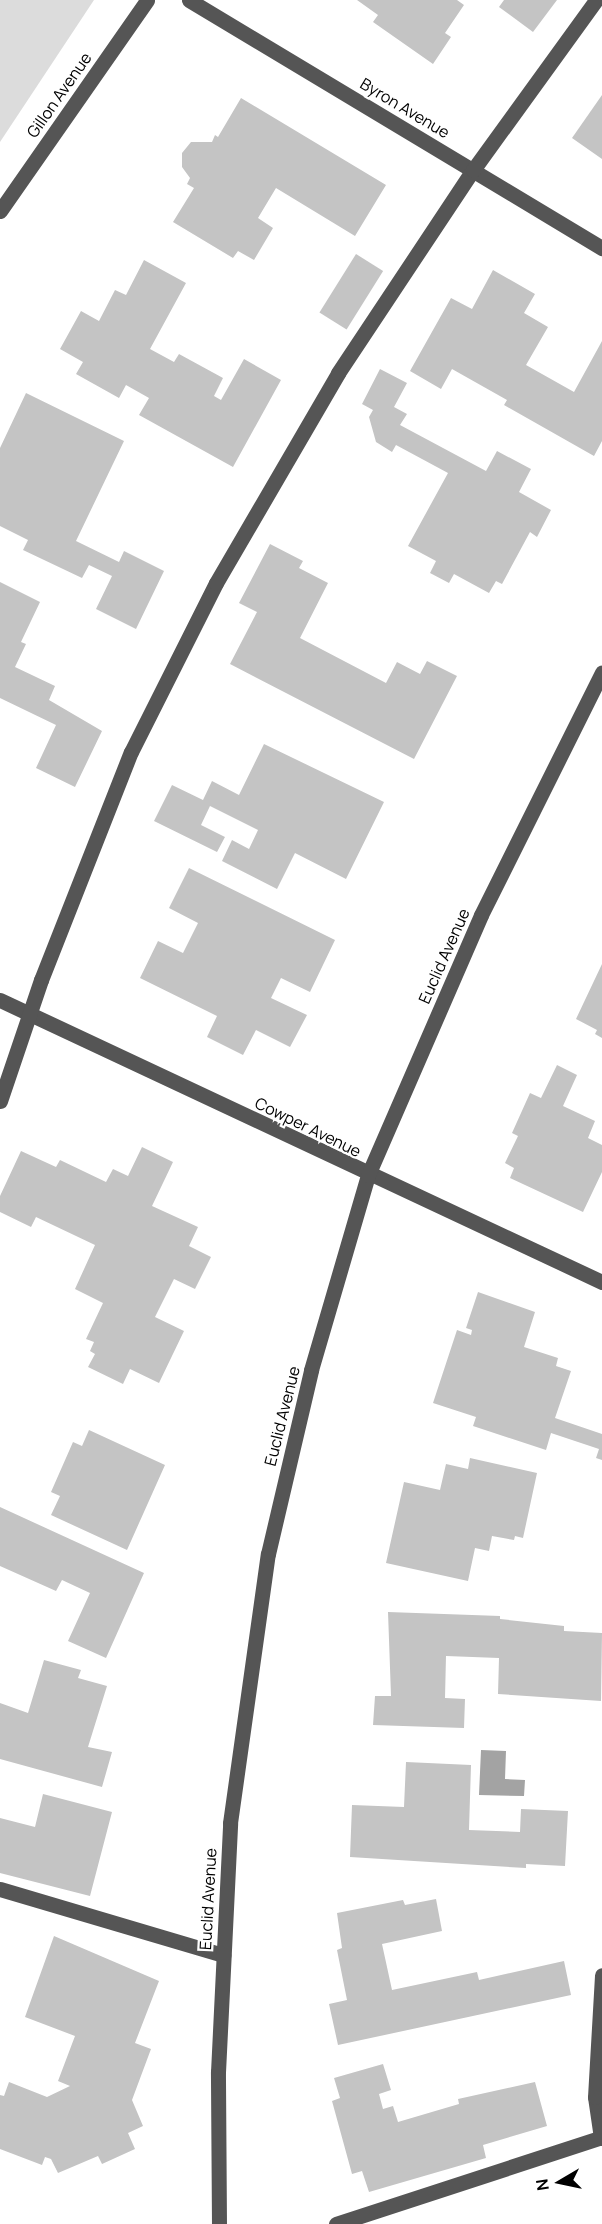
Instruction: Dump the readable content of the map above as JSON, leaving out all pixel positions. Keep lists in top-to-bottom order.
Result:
{
  "streets": {
    "street": [
      "Gillon Avenue",
      "Byron Avenue",
      "Euclid Avenue",
      "Cowper Avenue"
    ]
  },
  "crossings": [
    ["Euclid Avenue", "Cowper Avenue"]
  ],
  "north": "left"
}
